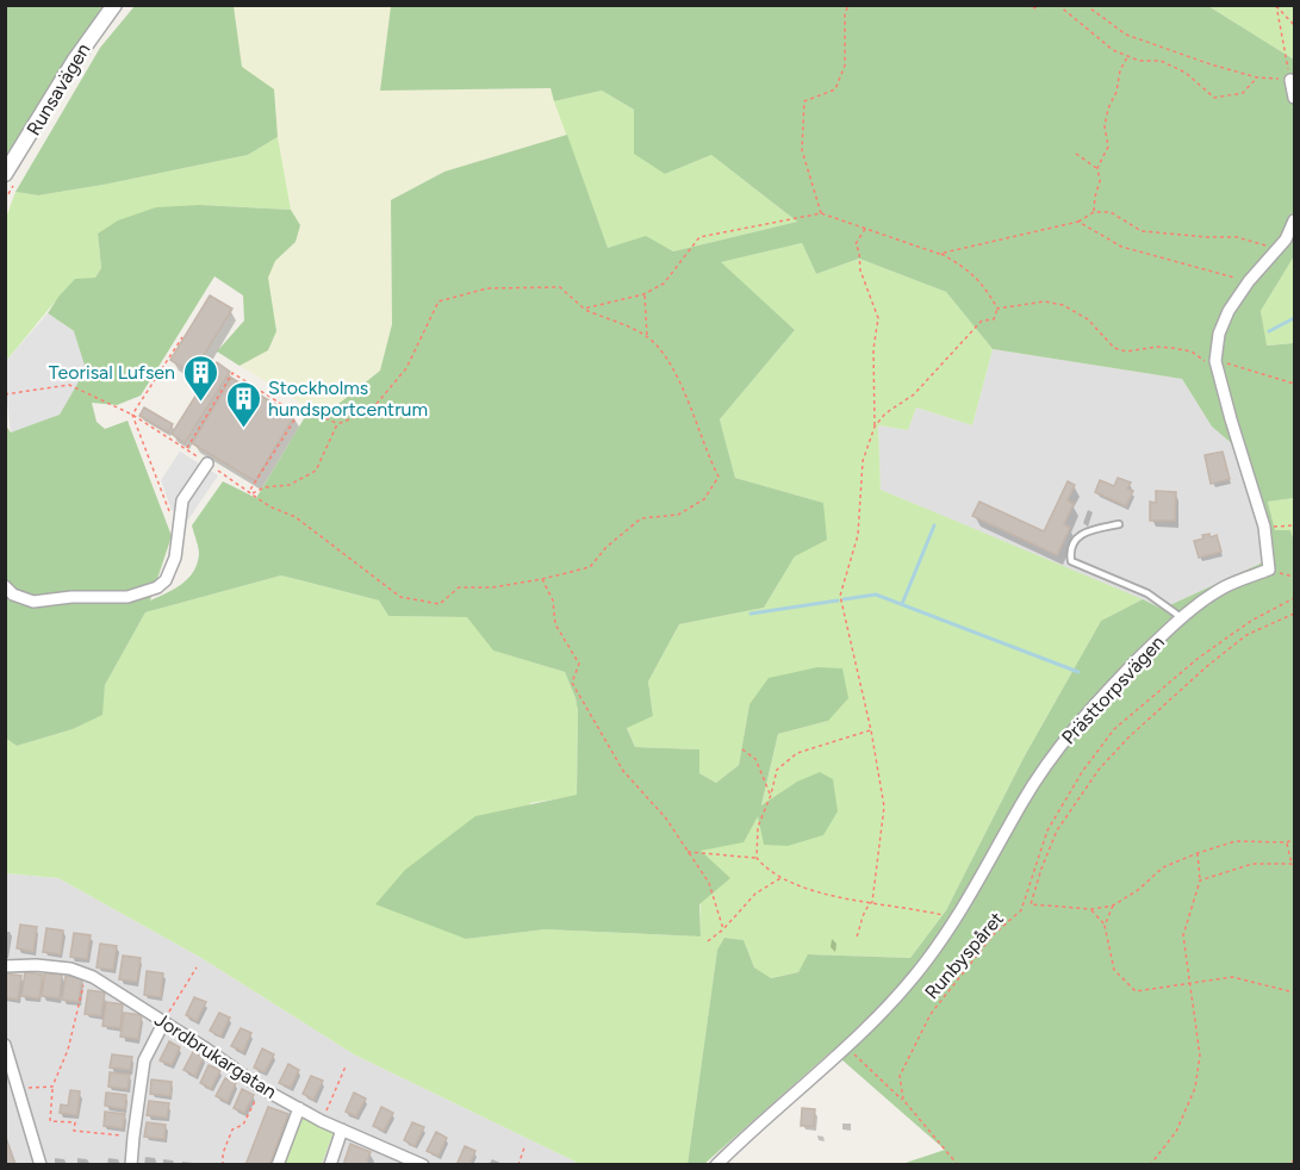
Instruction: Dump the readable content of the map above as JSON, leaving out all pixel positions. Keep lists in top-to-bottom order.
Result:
{
  "streets": {
    "street": ["Runsavägen", "Prästtorpsvägen", "Jordbrukargatan"],
    "path": ["Runbyspåret"]
  },
  "places": {
    "building": ["Teorisal Lufsen", "Stockholms hundsportcentrum"]
  }
}
